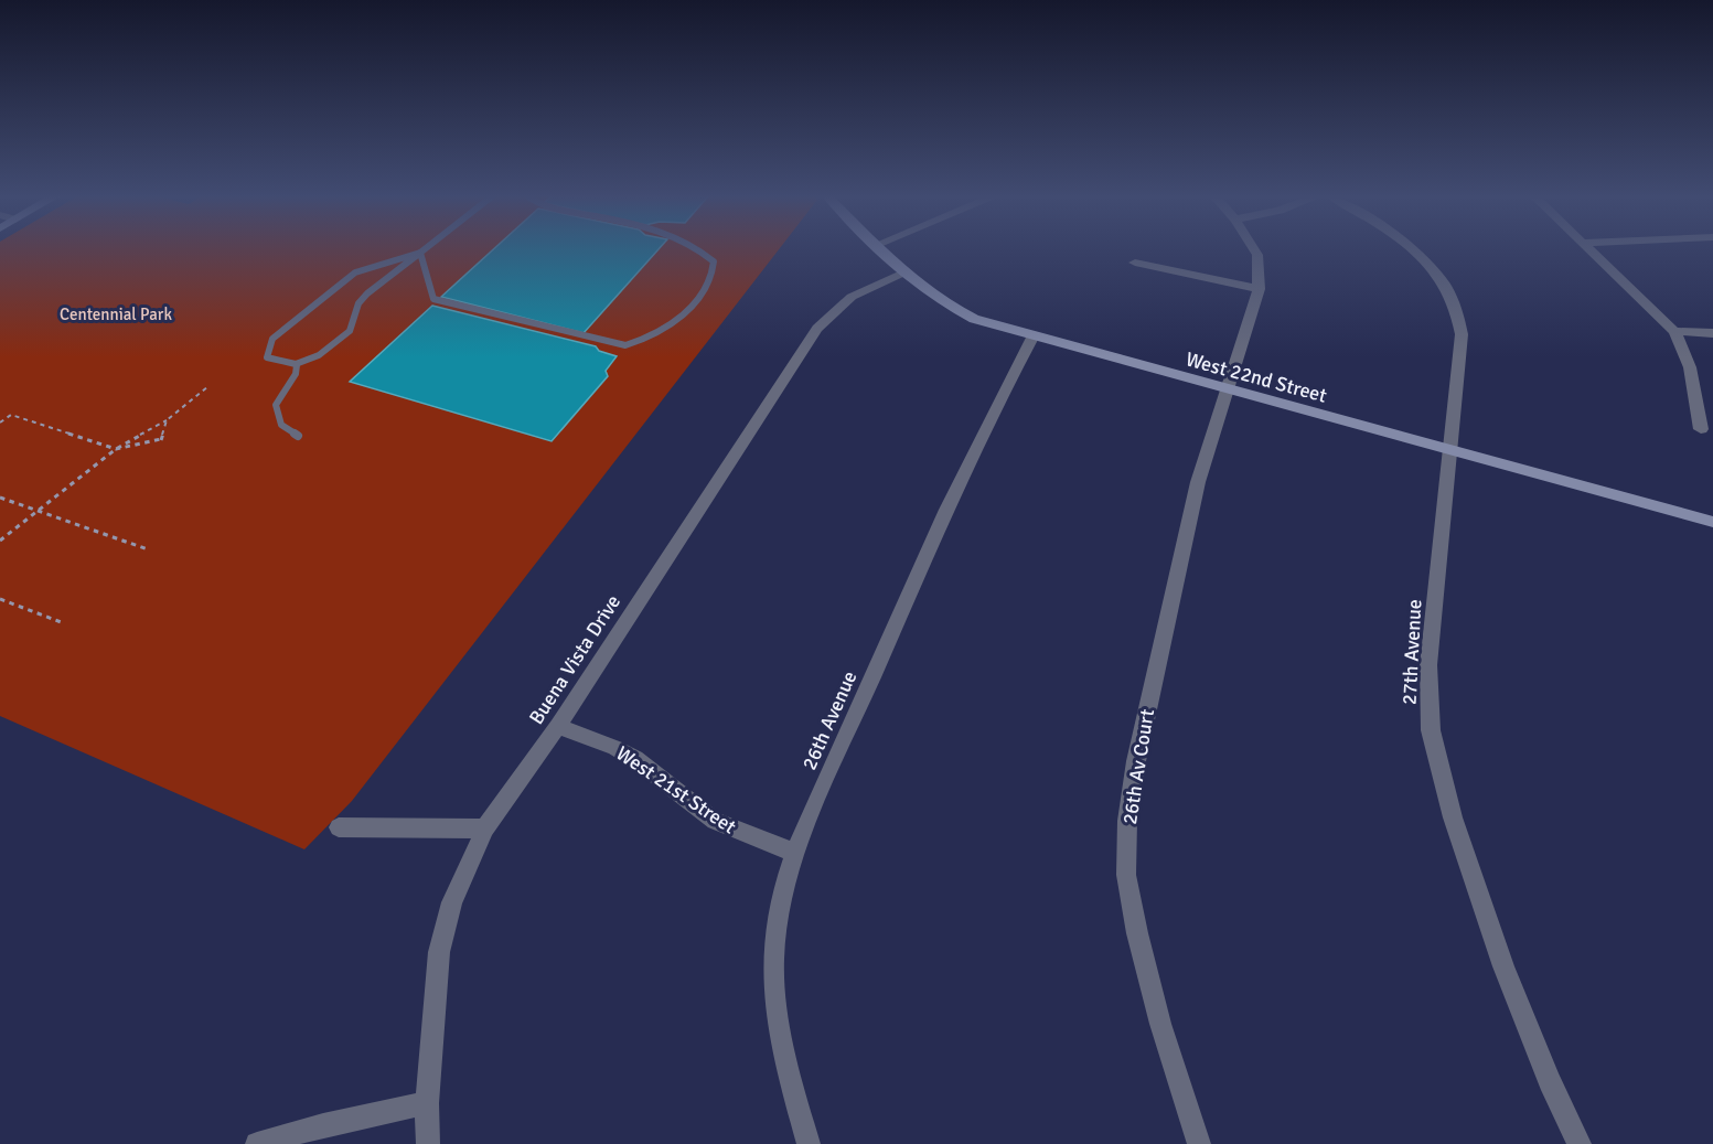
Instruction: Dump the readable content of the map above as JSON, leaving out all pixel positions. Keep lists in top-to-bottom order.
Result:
{
  "streets": {
    "street": [
      "West 22nd Street",
      "27th Avenue",
      "Buena Vista Drive",
      "26th Avenue",
      "26th Av Court",
      "West 21st Street"
    ]
  },
  "crossings": [
    ["West 22nd Street", "27th Avenue"],
    ["West 22nd Street", "Buena Vista Drive"],
    ["West 22nd Street", "26th Avenue"],
    ["West 22nd Street", "26th Av Court"],
    ["Buena Vista Drive", "West 21st Street"],
    ["26th Avenue", "West 21st Street"]
  ],
  "parks": ["Centennial Park"]
}
